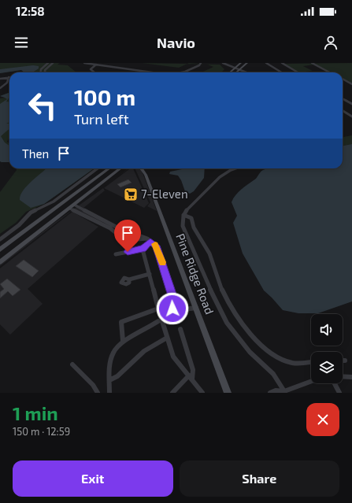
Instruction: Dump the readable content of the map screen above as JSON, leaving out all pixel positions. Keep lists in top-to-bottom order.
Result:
{
  "streets": {
    "main road": ["Pine Ridge Road"]
  },
  "places": {
    "supermarket": ["7-Eleven"]
  },
  "page": {
    "status": "12:58",
    "header": "Navio",
    "turn": ["100 m", "Turn left"],
    "then": "Then",
    "heading": ["1 min", "150 m · 12:59"],
    "buttons": ["Exit", "Share"]
  }
}
